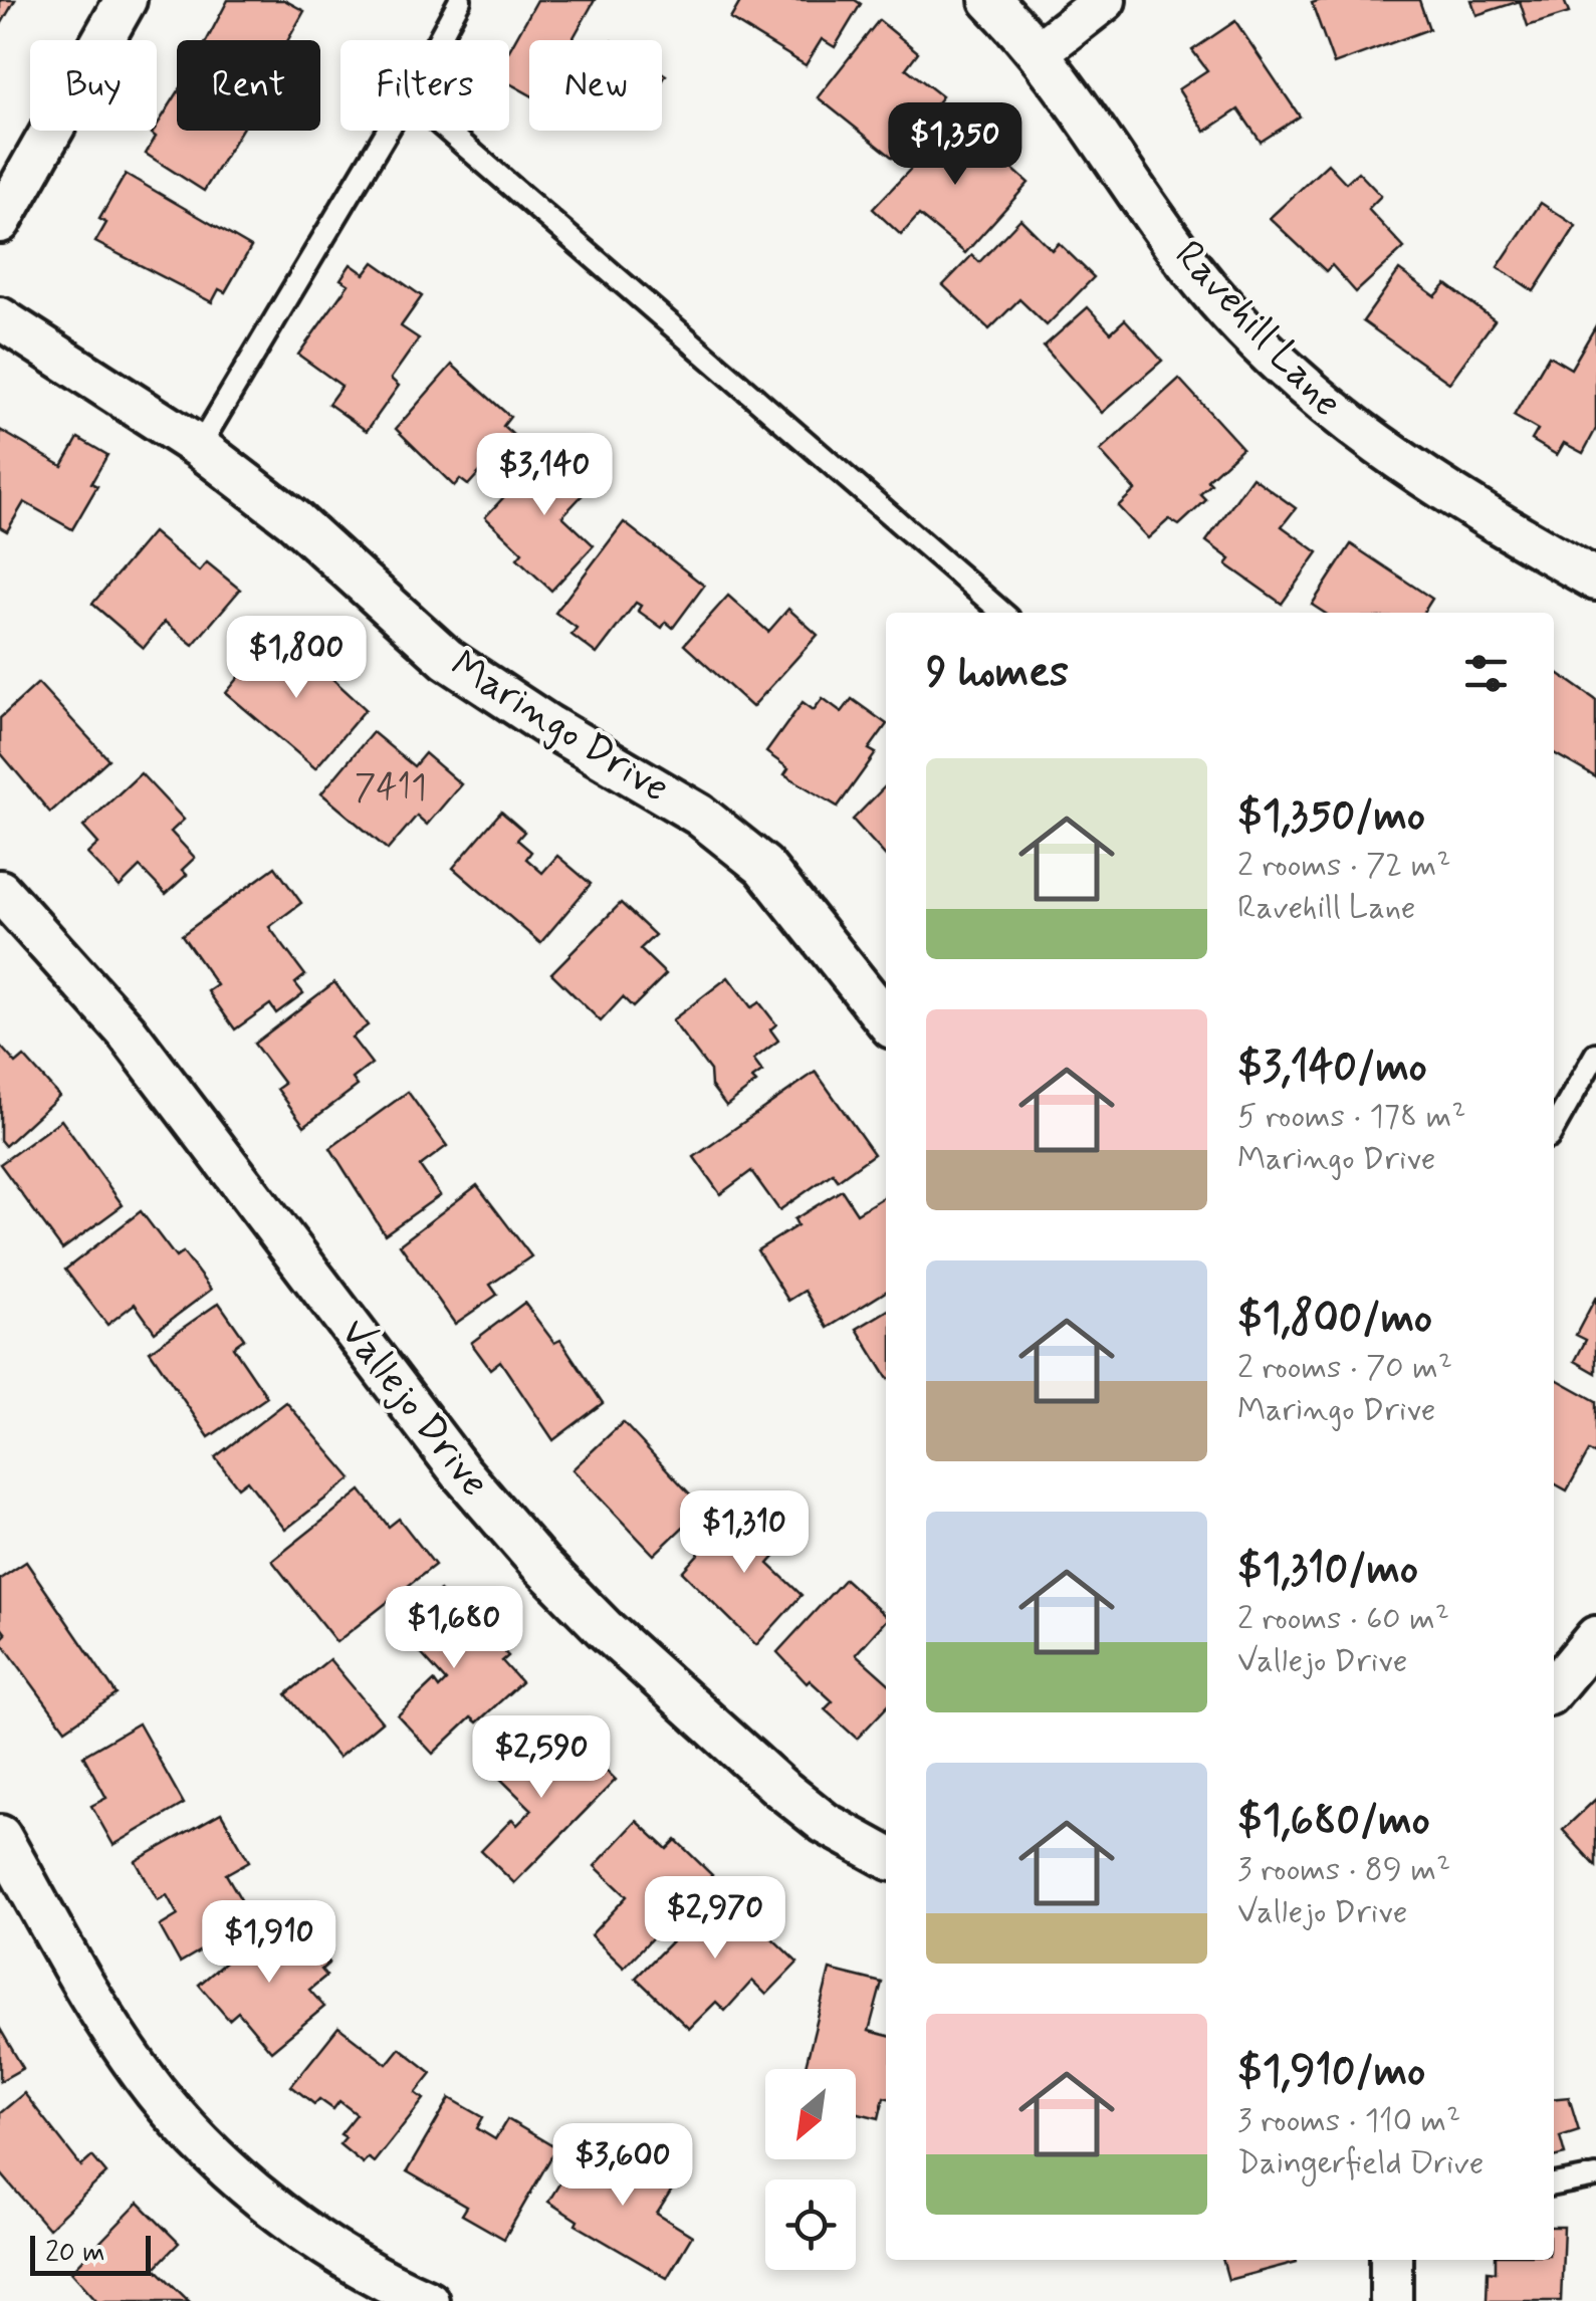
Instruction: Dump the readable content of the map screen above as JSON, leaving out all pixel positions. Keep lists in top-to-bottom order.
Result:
{
  "streets": {
    "street": ["Ravehill Lane", "Maringo Drive", "Vallejo Drive"]
  },
  "house_numbers": ["7411"],
  "scale_bar": "20 m",
  "north": "bottom left",
  "page": {
    "chip": [
      "Buy",
      "Rent",
      "Filters",
      "New"
    ],
    "price": [
      "$1,350",
      "$3,140",
      "$1,800",
      "$1,310",
      "$1,680",
      "$2,590",
      "$2,970",
      "$1,910",
      "$3,600"
    ],
    "heading": "9 homes",
    "list": [
      {
        "name": "$1,350/mo",
        "note": "2 rooms · 72 m² · Ravehill Lane"
      },
      {
        "name": "$3,140/mo",
        "note": "5 rooms · 178 m² · Maringo Drive"
      },
      {
        "name": "$1,800/mo",
        "note": "2 rooms · 70 m² · Maringo Drive"
      },
      {
        "name": "$1,310/mo",
        "note": "2 rooms · 60 m² · Vallejo Drive"
      },
      {
        "name": "$1,680/mo",
        "note": "3 rooms · 89 m² · Vallejo Drive"
      },
      {
        "name": "$1,910/mo",
        "note": "3 rooms · 110 m² · Daingerfield Drive"
      }
    ],
    "scale": "20 m"
  }
}
